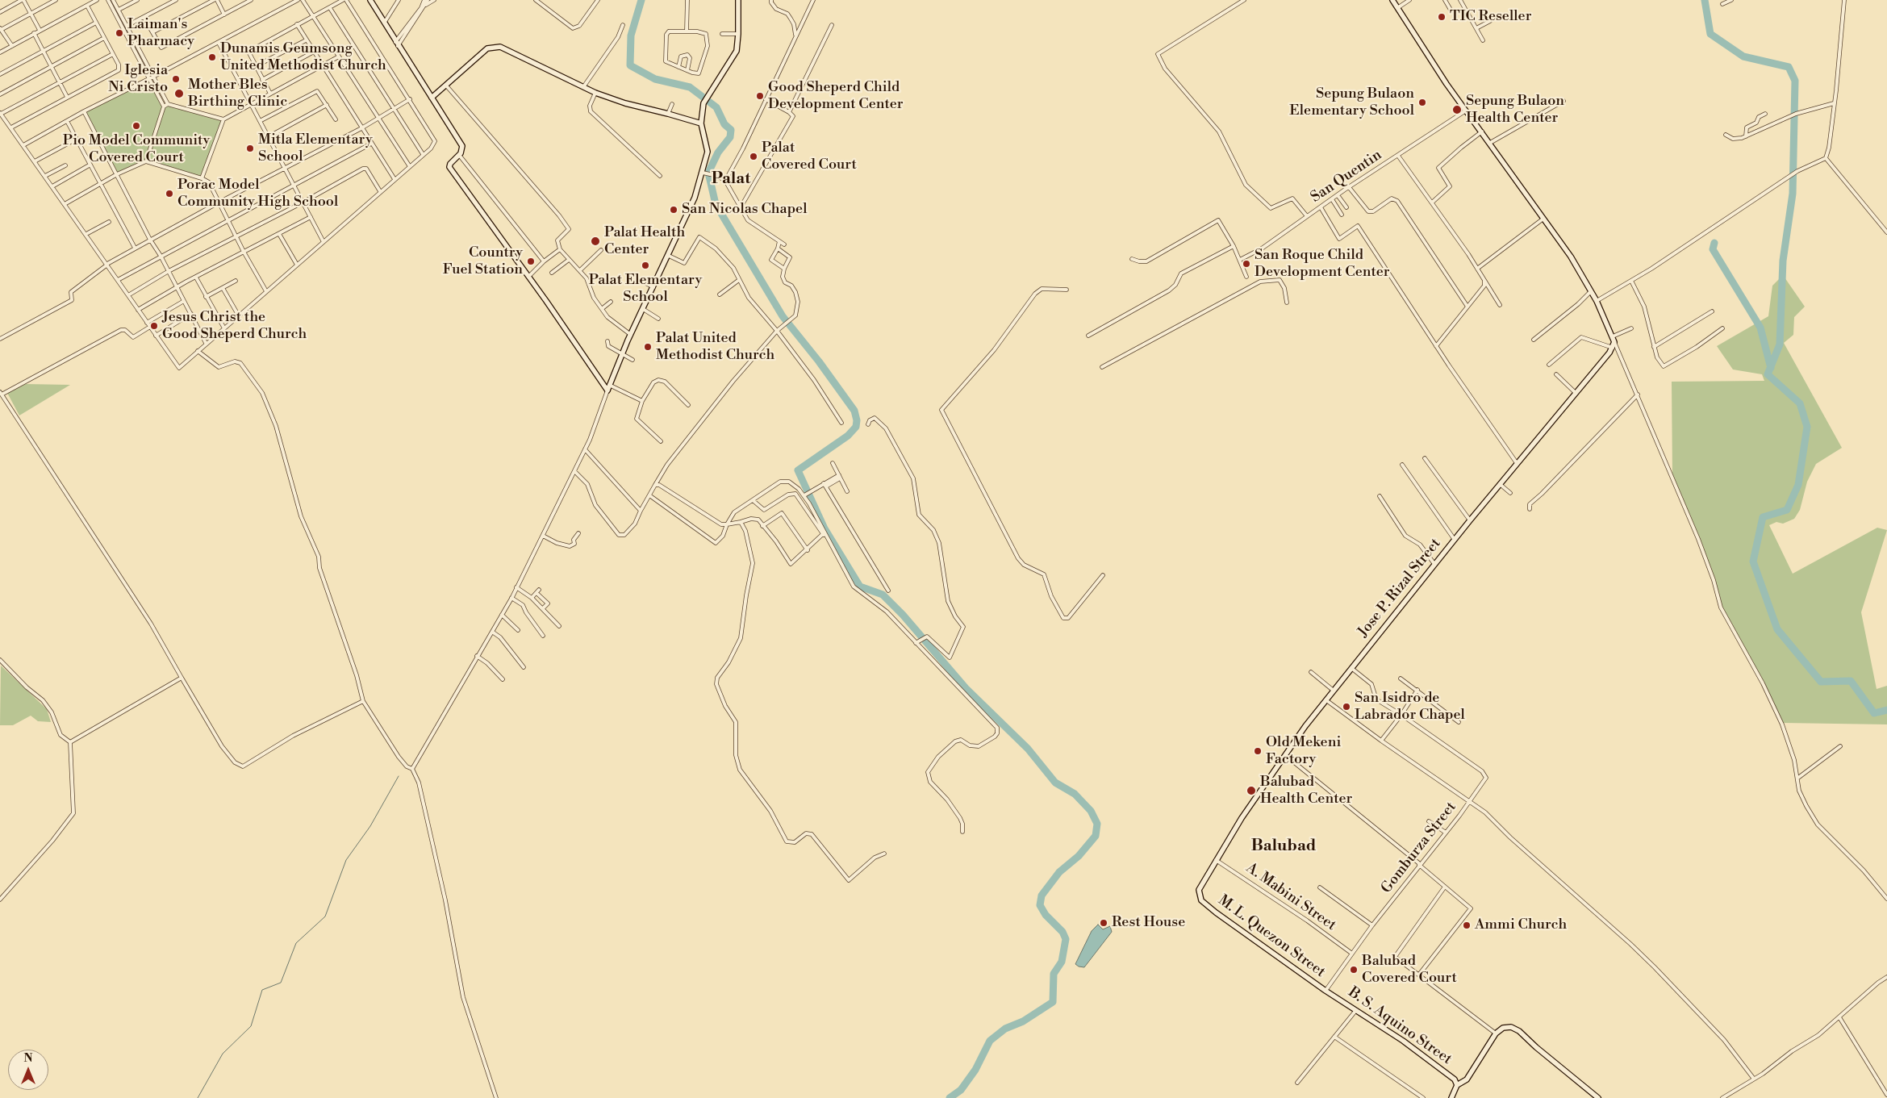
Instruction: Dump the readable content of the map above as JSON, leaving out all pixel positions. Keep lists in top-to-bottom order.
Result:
{
  "streets": {
    "street": [
      "San Quentin",
      "Jose P. Rizal Street",
      "Gomburza Street",
      "A. Mabini Street",
      "M. L. Quezon Street",
      "B. S. Aquino Street"
    ]
  },
  "crossings": [
    ["Jose P. Rizal Street", "Gomburza Street"],
    ["Jose P. Rizal Street", "A. Mabini Street"],
    ["Jose P. Rizal Street", "M. L. Quezon Street"],
    ["Gomburza Street", "A. Mabini Street"],
    ["Gomburza Street", "M. L. Quezon Street"],
    ["Gomburza Street", "B. S. Aquino Street"],
    ["A. Mabini Street", "M. L. Quezon Street"],
    ["M. L. Quezon Street", "B. S. Aquino Street"]
  ],
  "districts": ["Palat", "Balubad"],
  "places": [
    "TIC Reseller",
    "Laiman's Pharmacy",
    "Dunamis Geumsong United Methodist Church",
    "Iglesia Ni Cristo",
    "Mother Bles Birthing Clinic",
    "Good Sheperd Child Development Center",
    "Sepung Bulaon Elementary School",
    "Sepung Bulaon Health Center",
    "Pio Model Community Covered Court",
    "Mitla Elementary School",
    "Palat Covered Court",
    "Porac Model Community High School",
    "San Nicolas Chapel",
    "Palat Health Center",
    "Country Fuel Station",
    "San Roque Child Development Center",
    "Palat Elementary School",
    "Jesus Christ the Good Sheperd Church",
    "Palat United Methodist Church",
    "San Isidro de Labrador Chapel",
    "Old Mekeni Factory",
    "Balubad Health Center",
    "Rest House",
    "Ammi Church",
    "Balubad Covered Court"
  ],
  "north": "top"
}
